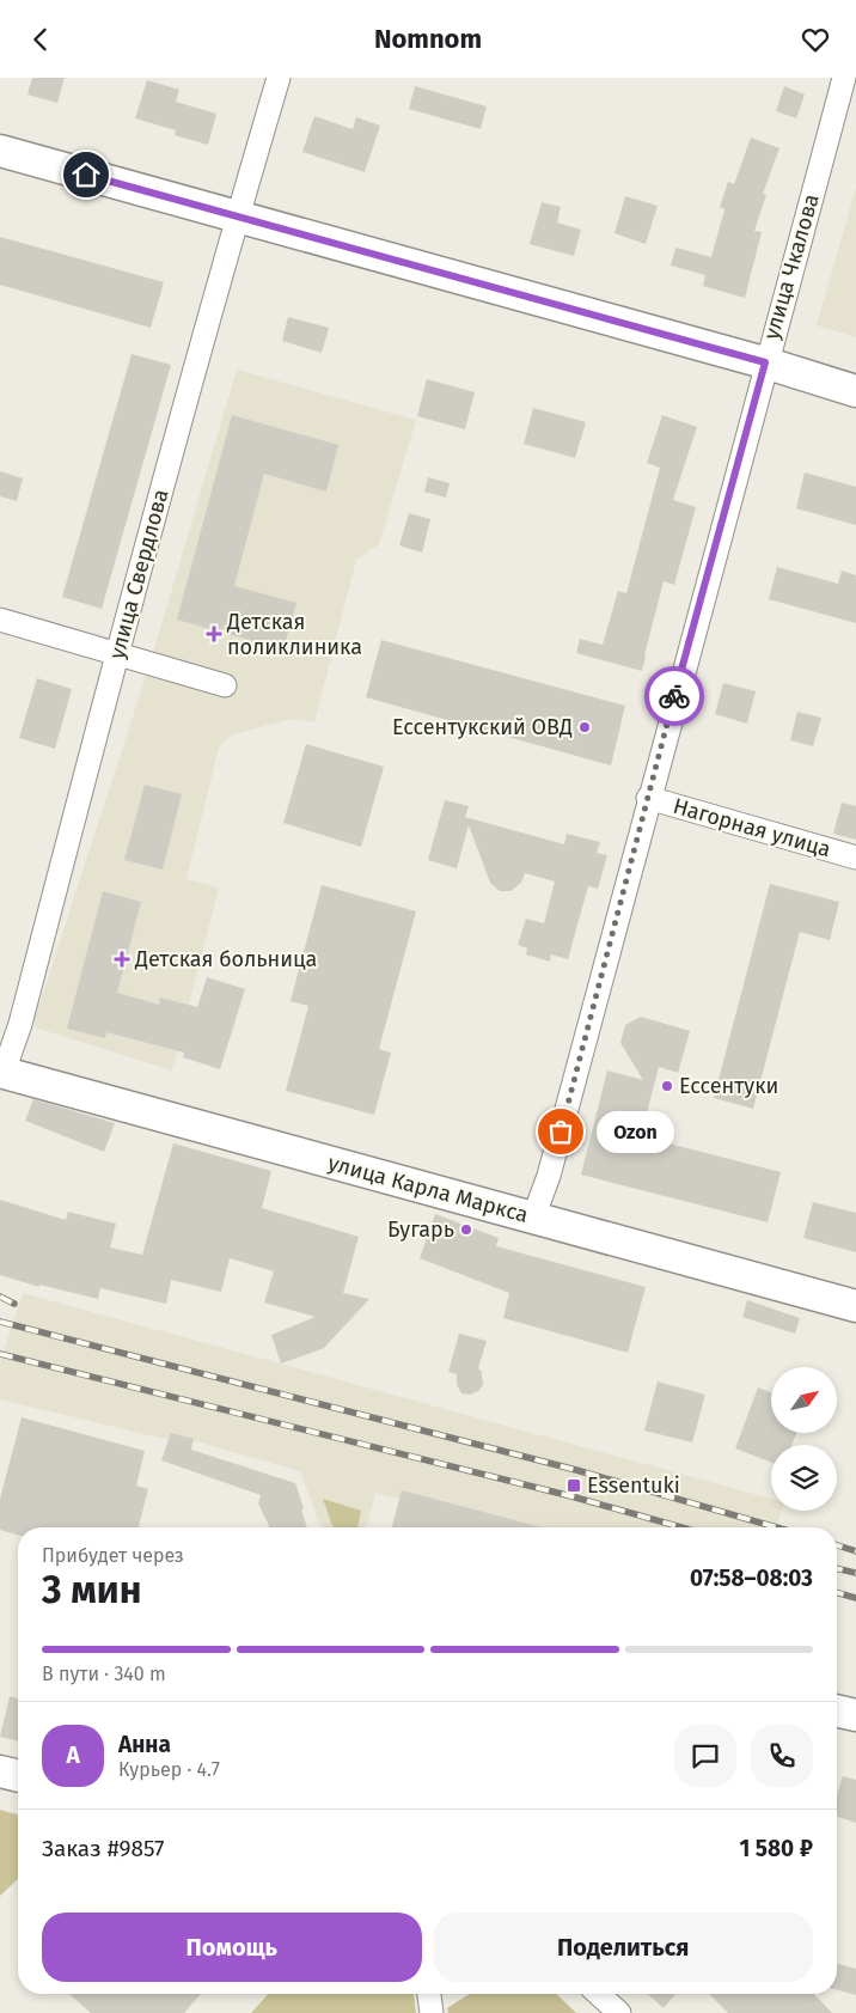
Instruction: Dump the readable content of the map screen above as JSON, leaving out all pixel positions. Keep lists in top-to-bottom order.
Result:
{
  "streets": {
    "street": [
      "улица Чкалова",
      "улица Свердлова",
      "Нагорная улица",
      "улица Карла Маркса"
    ]
  },
  "crossings": [
    ["улица Чкалова", "Нагорная улица"],
    ["улица Чкалова", "улица Карла Маркса"],
    ["улица Свердлова", "улица Карла Маркса"]
  ],
  "places": {
    "health": ["Детская поликлиника", "Детская больница"],
    "other": [
      "Ессентукский ОВД",
      "Ессентуки",
      "Ozon",
      "Бугарь"
    ],
    "transit": ["Essentuki"]
  },
  "north": "top right",
  "page": {
    "header": "Nomnom",
    "bubble": "Ozon",
    "heading": ["3 мин", "Прибудет через", "07:58–08:03"],
    "panel": [
      "Анна",
      "Курьер · 4.7",
      "Заказ #9857",
      "1 580 ₽"
    ],
    "bar": "В пути · 340 m",
    "round": "А",
    "buttons": ["Помощь", "Поделиться"]
  }
}
